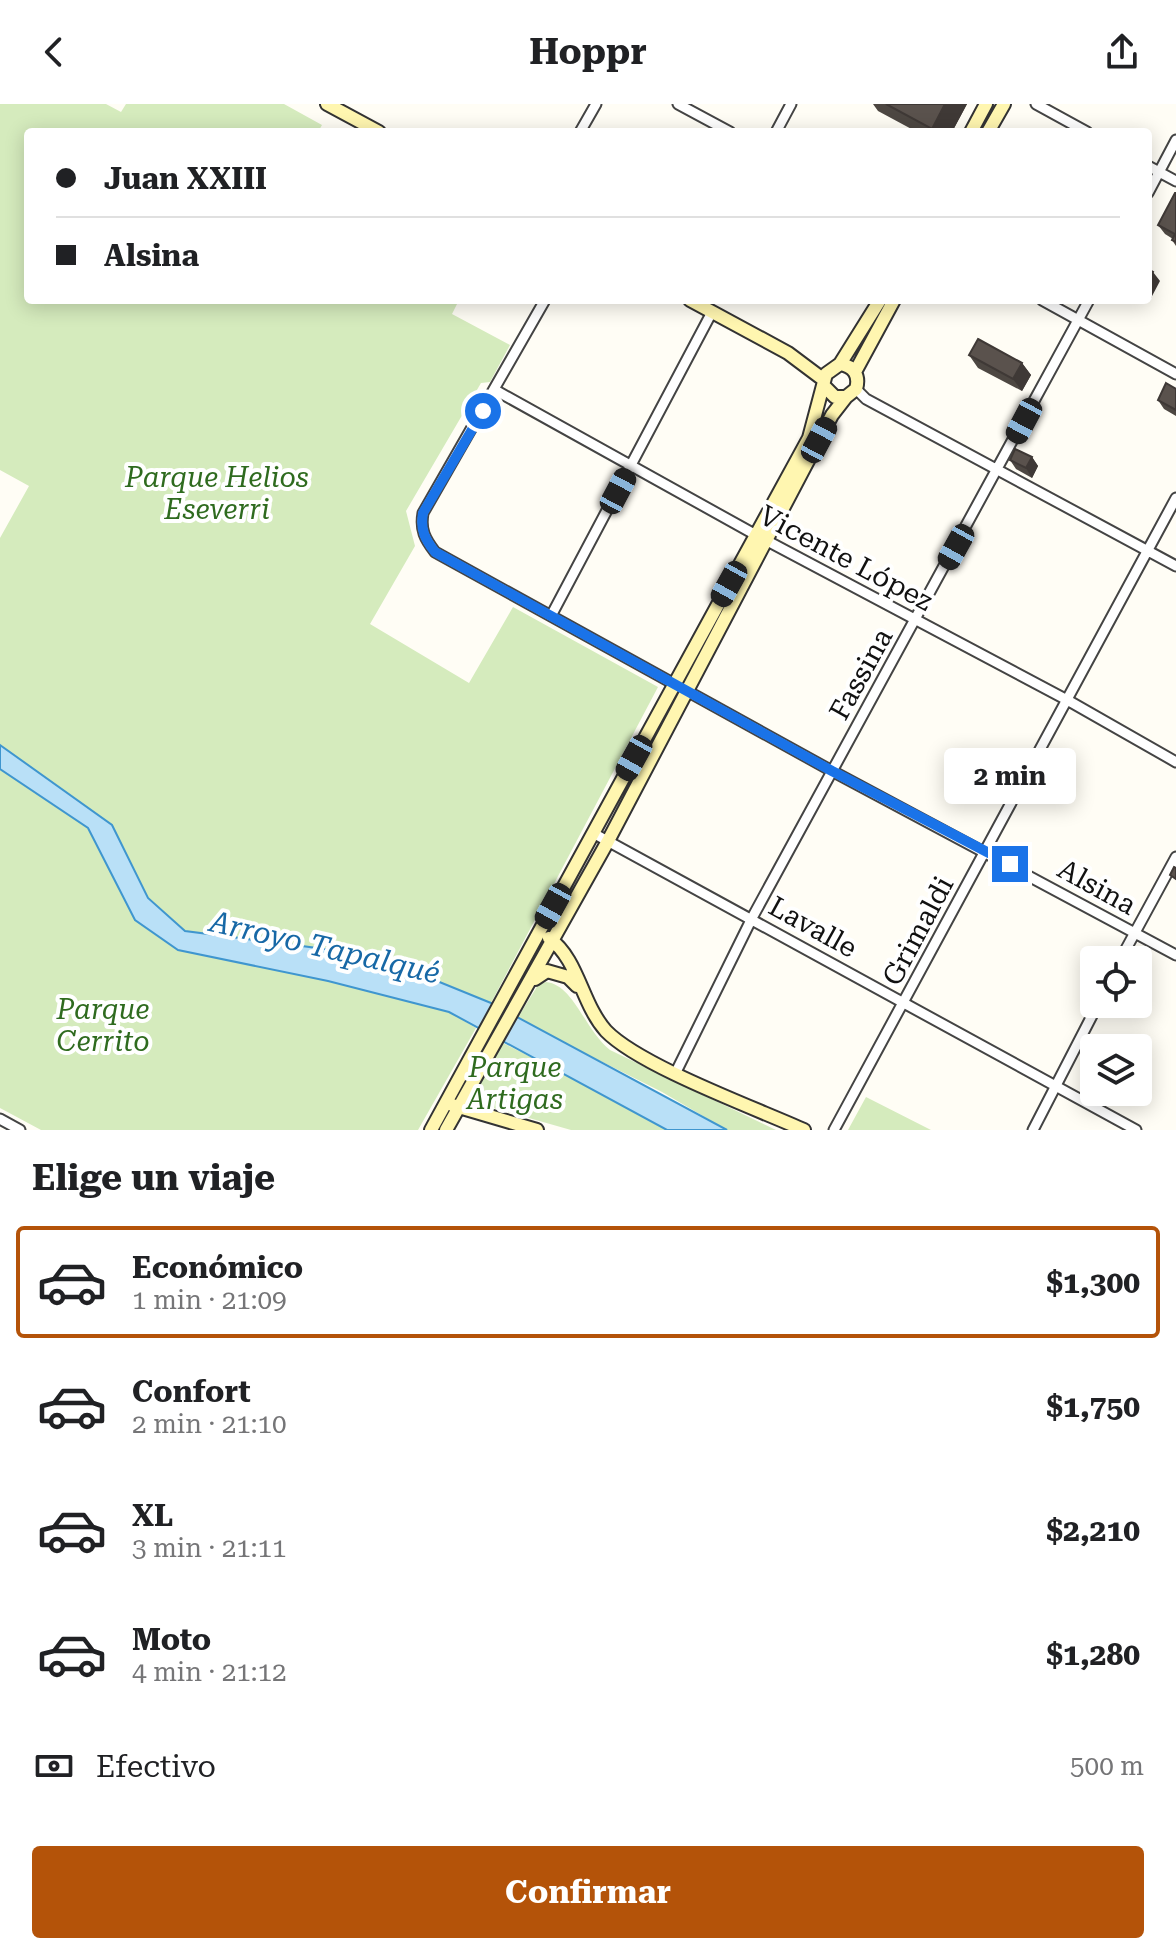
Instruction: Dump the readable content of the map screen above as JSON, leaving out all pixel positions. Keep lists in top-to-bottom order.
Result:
{
  "streets": {
    "street": [
      "Vicente López",
      "Fassina",
      "Alsina",
      "Lavalle",
      "Grimaldi"
    ]
  },
  "crossings": [
    ["Vicente López", "Fassina"],
    ["Vicente López", "Alsina"],
    ["Vicente López", "Grimaldi"],
    ["Fassina", "Alsina"],
    ["Fassina", "Lavalle"],
    ["Alsina", "Grimaldi"],
    ["Lavalle", "Grimaldi"]
  ],
  "water": ["Arroyo Tapalqué"],
  "parks": ["Parque Helios Eseverri", "Parque Cerrito", "Parque Artigas"],
  "page": {
    "header": "Hoppr",
    "banner": ["Juan XXIII", "Alsina"],
    "bubble": "2 min",
    "heading": "Elige un viaje",
    "list": [
      {
        "name": "Económico",
        "note": "1 min · 21:09",
        "value": "$1,300"
      },
      {
        "name": "Confort",
        "note": "2 min · 21:10",
        "value": "$1,750"
      },
      {
        "name": "XL",
        "note": "3 min · 21:11",
        "value": "$2,210"
      },
      {
        "name": "Moto",
        "note": "4 min · 21:12",
        "value": "$1,280"
      }
    ],
    "pay": ["Efectivo", "500 m"],
    "buttons": "Confirmar"
  }
}
